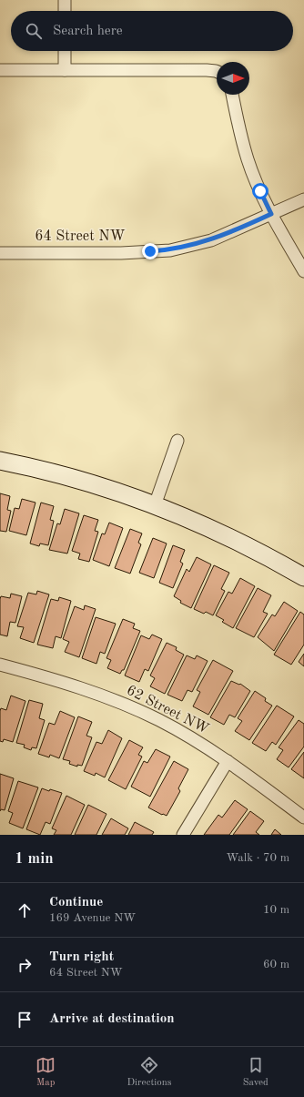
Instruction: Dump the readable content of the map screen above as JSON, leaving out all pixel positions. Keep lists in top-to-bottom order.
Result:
{
  "streets": {
    "street": ["64 Street NW", "62 Street NW"]
  },
  "north": "right",
  "page": {
    "search": "Search here",
    "heading": ["1 min", "Walk · 70 m"],
    "list": [
      ["Continue", "169 Avenue NW", "10 m"],
      ["Turn right", "64 Street NW", "60 m"],
      "Arrive at destination"
    ],
    "nav": ["Map", "Directions", "Saved"]
  }
}
